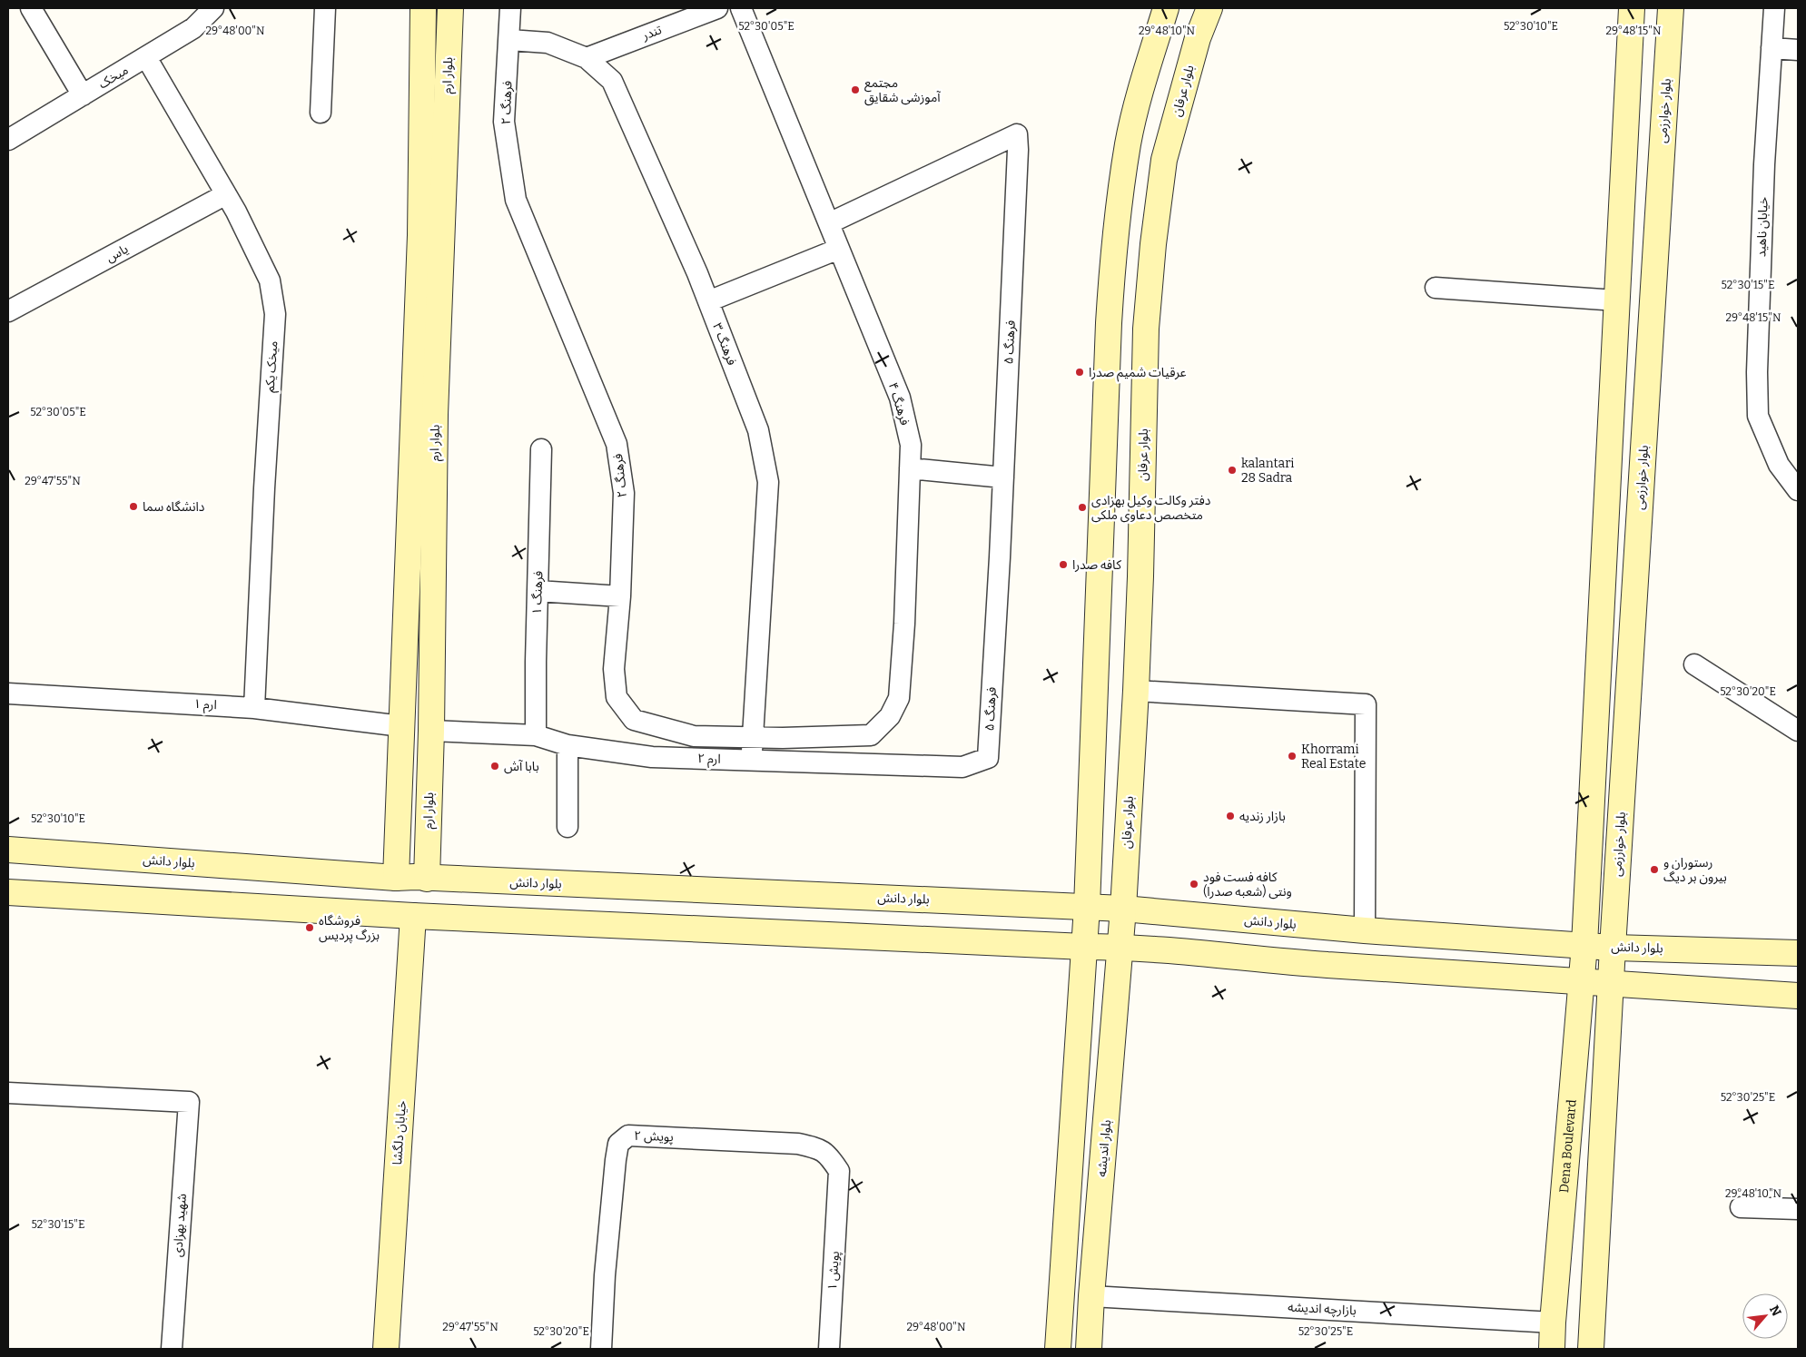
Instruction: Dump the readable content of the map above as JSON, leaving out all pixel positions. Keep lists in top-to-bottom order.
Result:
{
  "streets": {
    "main road": [
      "بلوار ارم",
      "بلوار عرفان",
      "بلوار خوارزمی",
      "بلوار دانش",
      "خیابان دلگشا",
      "Dena Boulevard",
      "بلوار اندیشه"
    ],
    "street": [
      "تندر",
      "میخک",
      "فرهنگ ۲",
      "خیابان ناهید",
      "یاس",
      "فرهنگ ۵",
      "فرهنگ ۳",
      "میخک یکم",
      "فرهنگ ۴",
      "فرهنگ ۱",
      "ارم ۱",
      "ارم ۲",
      "پویش ۲",
      "شهید بهزادی",
      "پویش ۱",
      "بازارچه اندیشه"
    ]
  },
  "crossings": [
    ["تندر", "فرهنگ ۳"],
    ["بلوار ارم", "ارم ۱"],
    ["بلوار ارم", "ارم ۲"],
    ["بلوار ارم", "بلوار دانش"],
    ["میخک", "میخک یکم"],
    ["بلوار عرفان", "بلوار دانش"],
    ["بلوار عرفان", "بلوار اندیشه"],
    ["فرهنگ ۲", "فرهنگ ۳"],
    ["فرهنگ ۲", "فرهنگ ۴"],
    ["بلوار خوارزمی", "بلوار دانش"],
    ["یاس", "میخک یکم"],
    ["فرهنگ ۵", "فرهنگ ۴"],
    ["فرهنگ ۵", "ارم ۲"],
    ["فرهنگ ۳", "ارم ۲"],
    ["میخک یکم", "ارم ۱"],
    ["فرهنگ ۱", "ارم ۲"],
    ["بلوار دانش", "Dena Boulevard"],
    ["پویش ۲", "پویش ۱"],
    ["Dena Boulevard", "بازارچه اندیشه"],
    ["بلوار اندیشه", "بازارچه اندیشه"]
  ],
  "places": [
    "مجتمع آموزشی شقایق",
    "عرقیات شمیم صدرا",
    "kalantari 28 Sadra",
    "دانشگاه سما",
    "دفتر وکالت وکیل بهزادی متخصص دعاوی ملکی",
    "کافه صدرا",
    "Khorrami Real Estate",
    "بابا آش",
    "بازار زندیه",
    "رستوران و بیرون بر دیگ",
    "کافه فست فود ونتی (شعبه صدرا)",
    "فروشگاه بزرگ پردیس"
  ],
  "north": "top right",
  "coordinates": [
    "52°30'05\"E",
    "52°30'10\"E",
    "29°48'00\"N",
    "29°48'10\"N",
    "29°48'15\"N",
    "52°30'15\"E",
    "29°47'55\"N",
    "52°30'20\"E",
    "52°30'25\"E"
  ]
}
